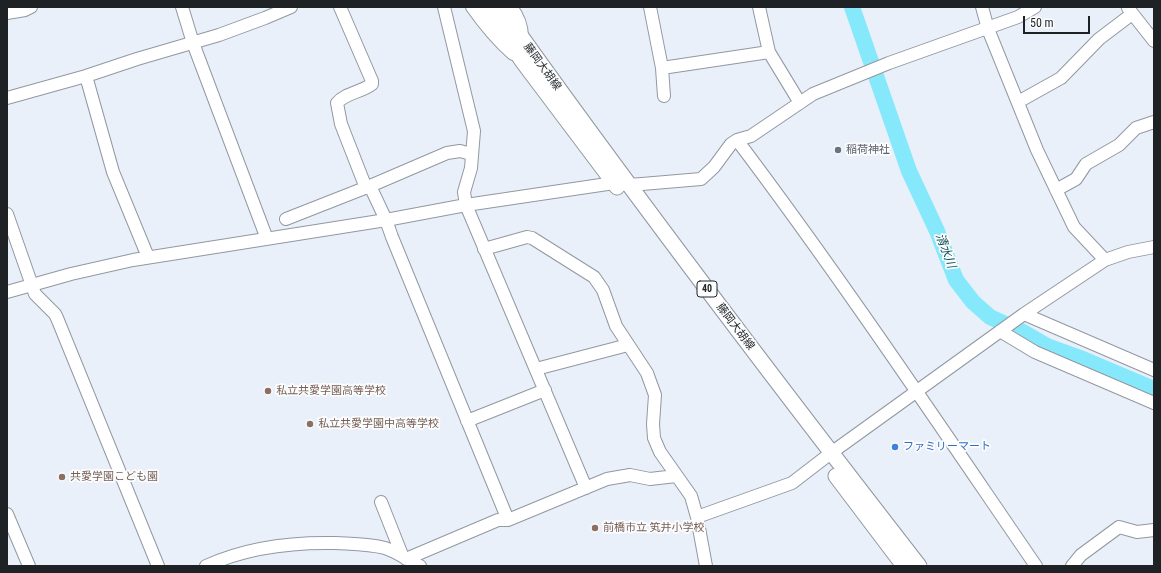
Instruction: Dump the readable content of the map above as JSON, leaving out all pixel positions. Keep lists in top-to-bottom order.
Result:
{
  "streets": {
    "main road": ["藤岡大胡線", "40"]
  },
  "water": ["清水川"],
  "places": [
    "稲荷神社",
    "私立共愛学園高等学校",
    "私立共愛学園中高等学校",
    "ファミリーマート",
    "共愛学園こども園",
    "前橋市立 笂井小学校"
  ],
  "scale_bar": "50 m"
}
